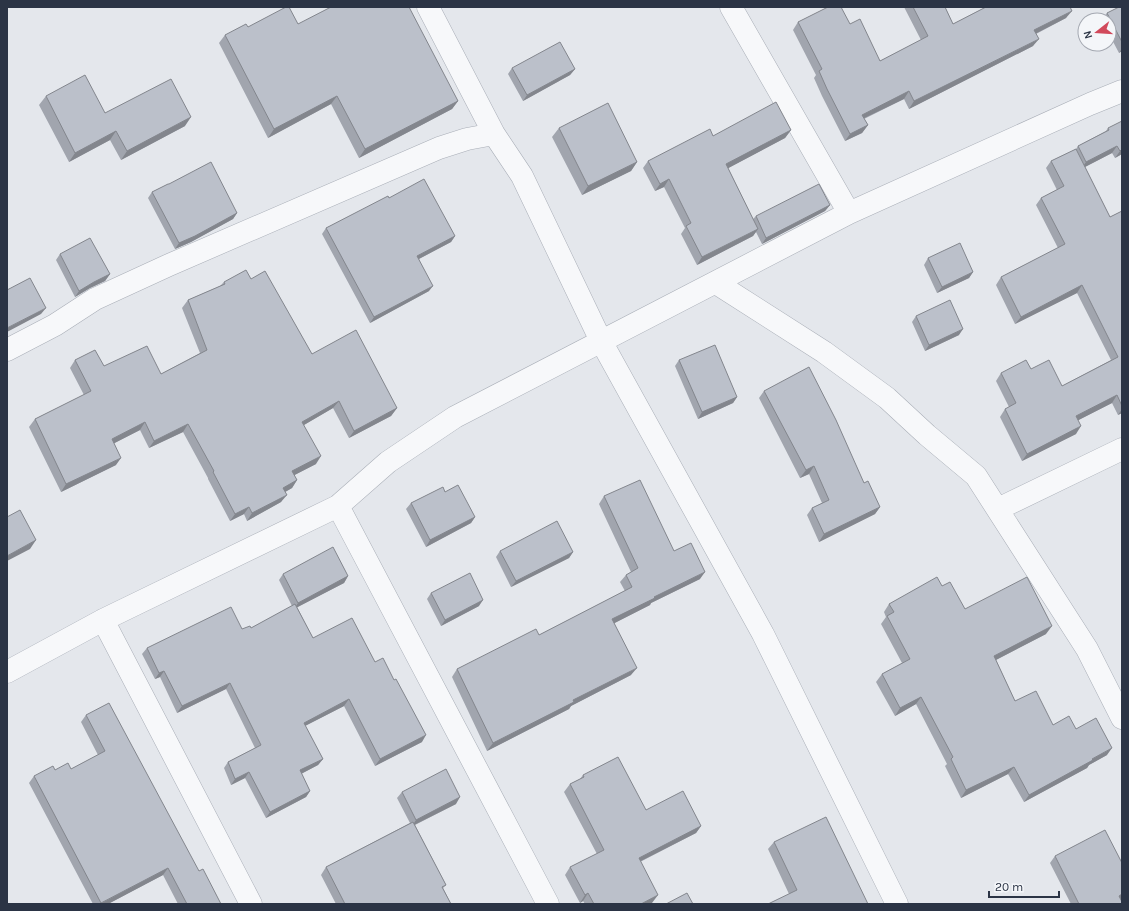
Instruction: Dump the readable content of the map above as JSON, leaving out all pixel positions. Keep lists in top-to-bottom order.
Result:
{
  "scale_bar": "20 m",
  "north": "left"
}
